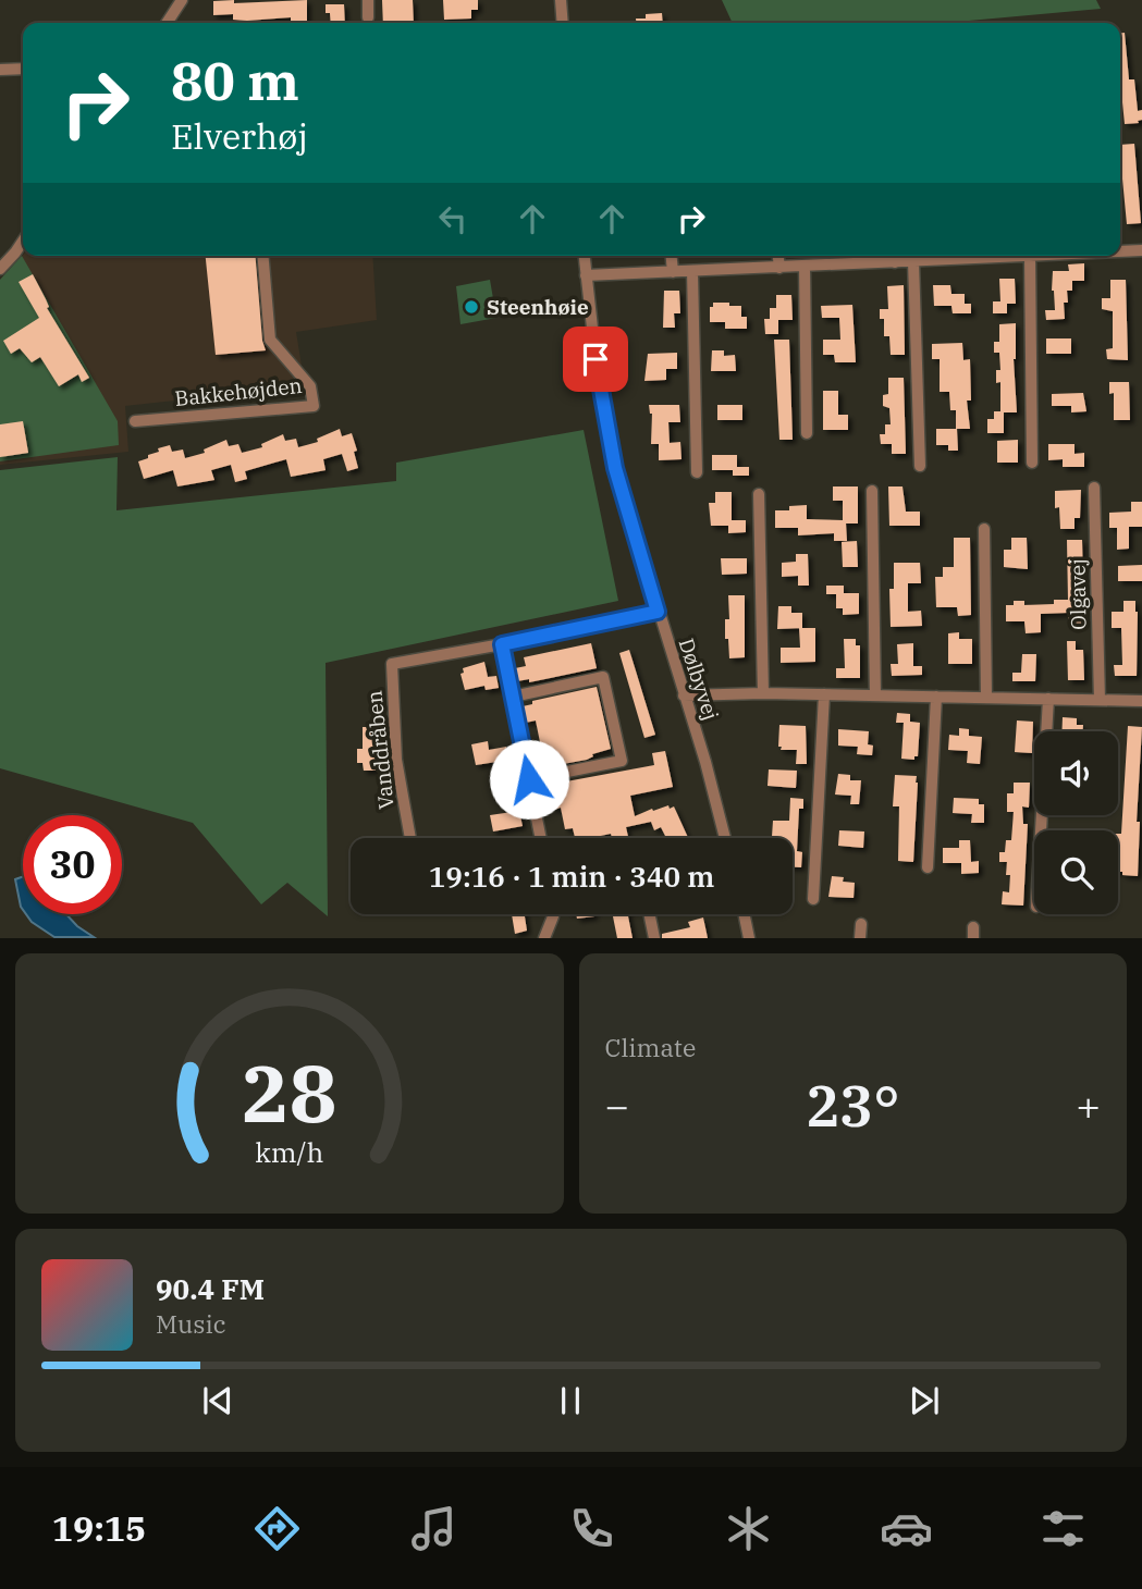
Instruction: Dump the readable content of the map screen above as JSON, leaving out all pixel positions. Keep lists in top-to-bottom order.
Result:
{
  "streets": {
    "street": [
      "Bakkehøjden",
      "Olgavej",
      "Dølbyvej",
      "Vanddråben"
    ]
  },
  "places": ["Steenhøie"],
  "page": {
    "turn": ["80 m", "Elverhøj"],
    "limit": "30",
    "trip": "19:16 · 1 min · 340 m",
    "tile": "Climate",
    "heat": ["−", "23°", "+"],
    "song": ["90.4 FM", "Music"],
    "tabs": "19:15",
    "gauge": ["28", "km/h"]
  }
}
